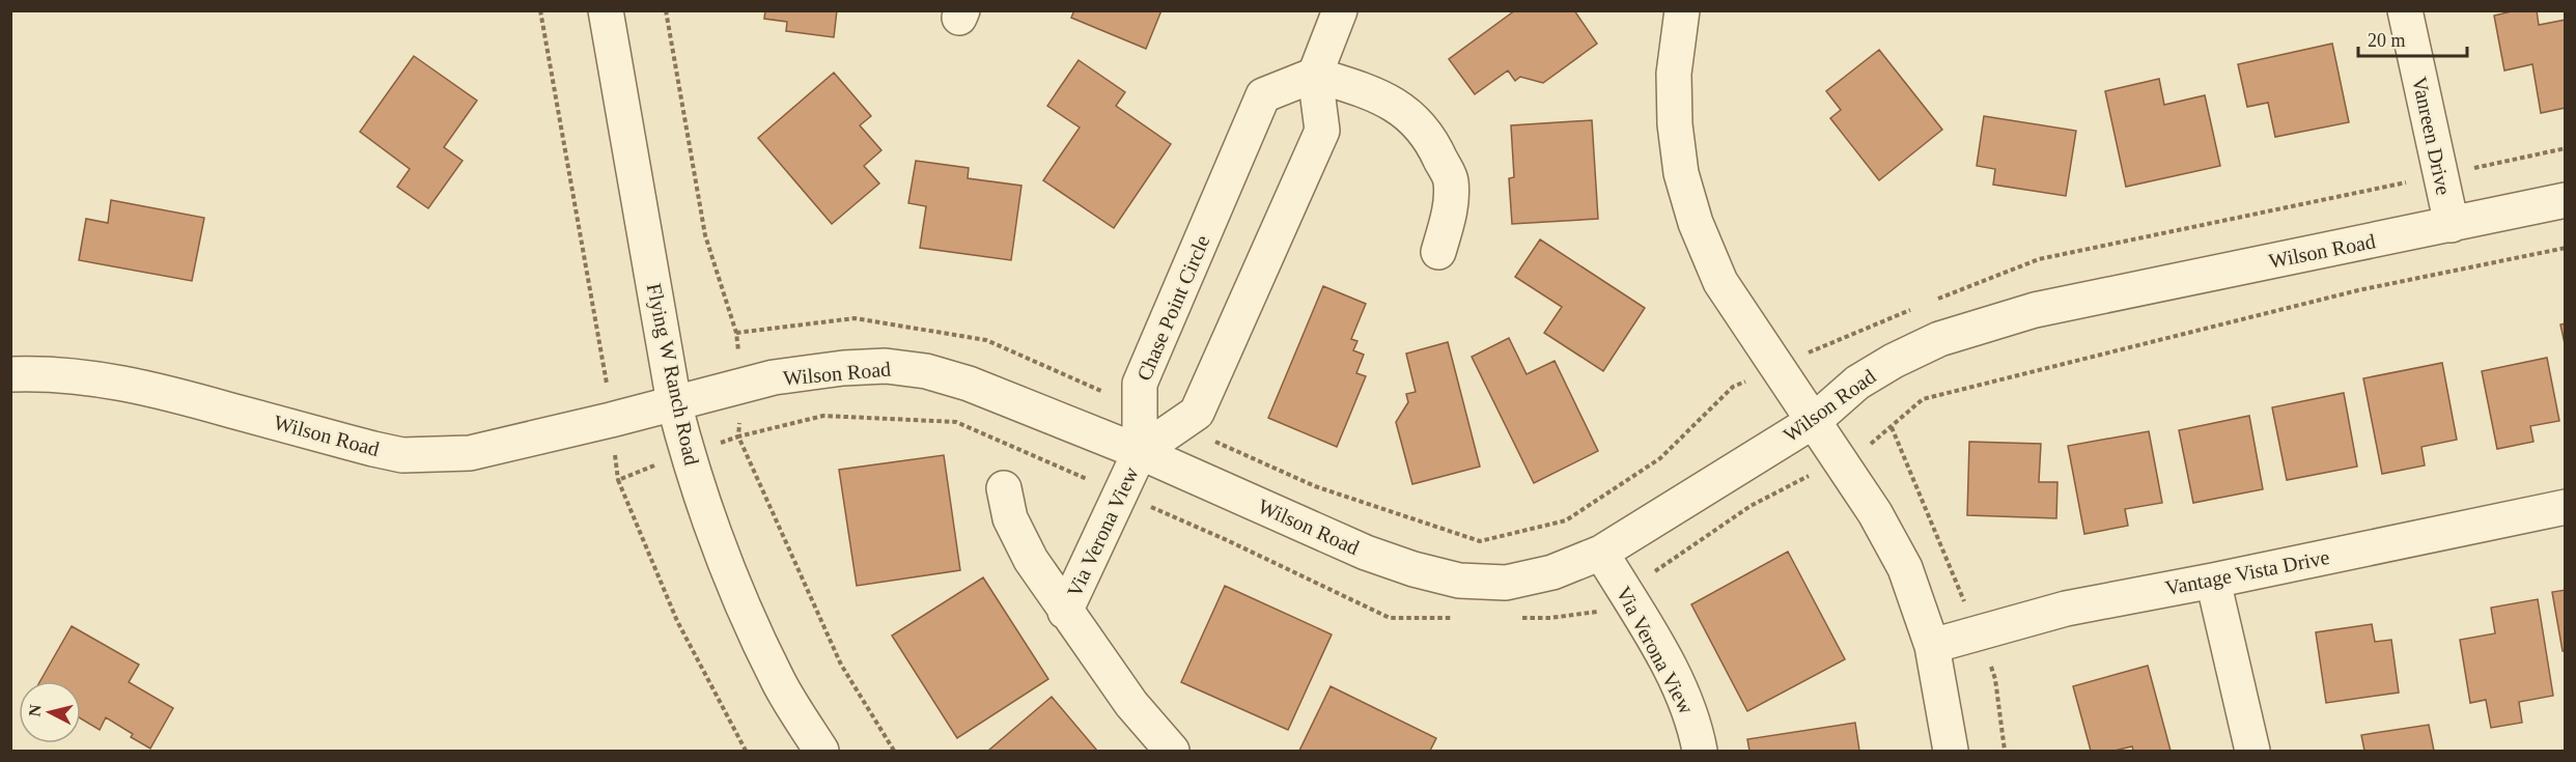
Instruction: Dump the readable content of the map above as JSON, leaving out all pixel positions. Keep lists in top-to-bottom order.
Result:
{
  "streets": {
    "street": [
      "Vanreen Drive",
      "Wilson Road",
      "Chase Point Circle",
      "Flying W Ranch Road",
      "Via Verona View",
      "Vantage Vista Drive"
    ]
  },
  "crossings": [
    ["Vanreen Drive", "Wilson Road"],
    ["Wilson Road", "Chase Point Circle"],
    ["Wilson Road", "Flying W Ranch Road"],
    ["Wilson Road", "Via Verona View"],
    ["Chase Point Circle", "Via Verona View"]
  ],
  "scale_bar": "20 m",
  "north": "left"
}
